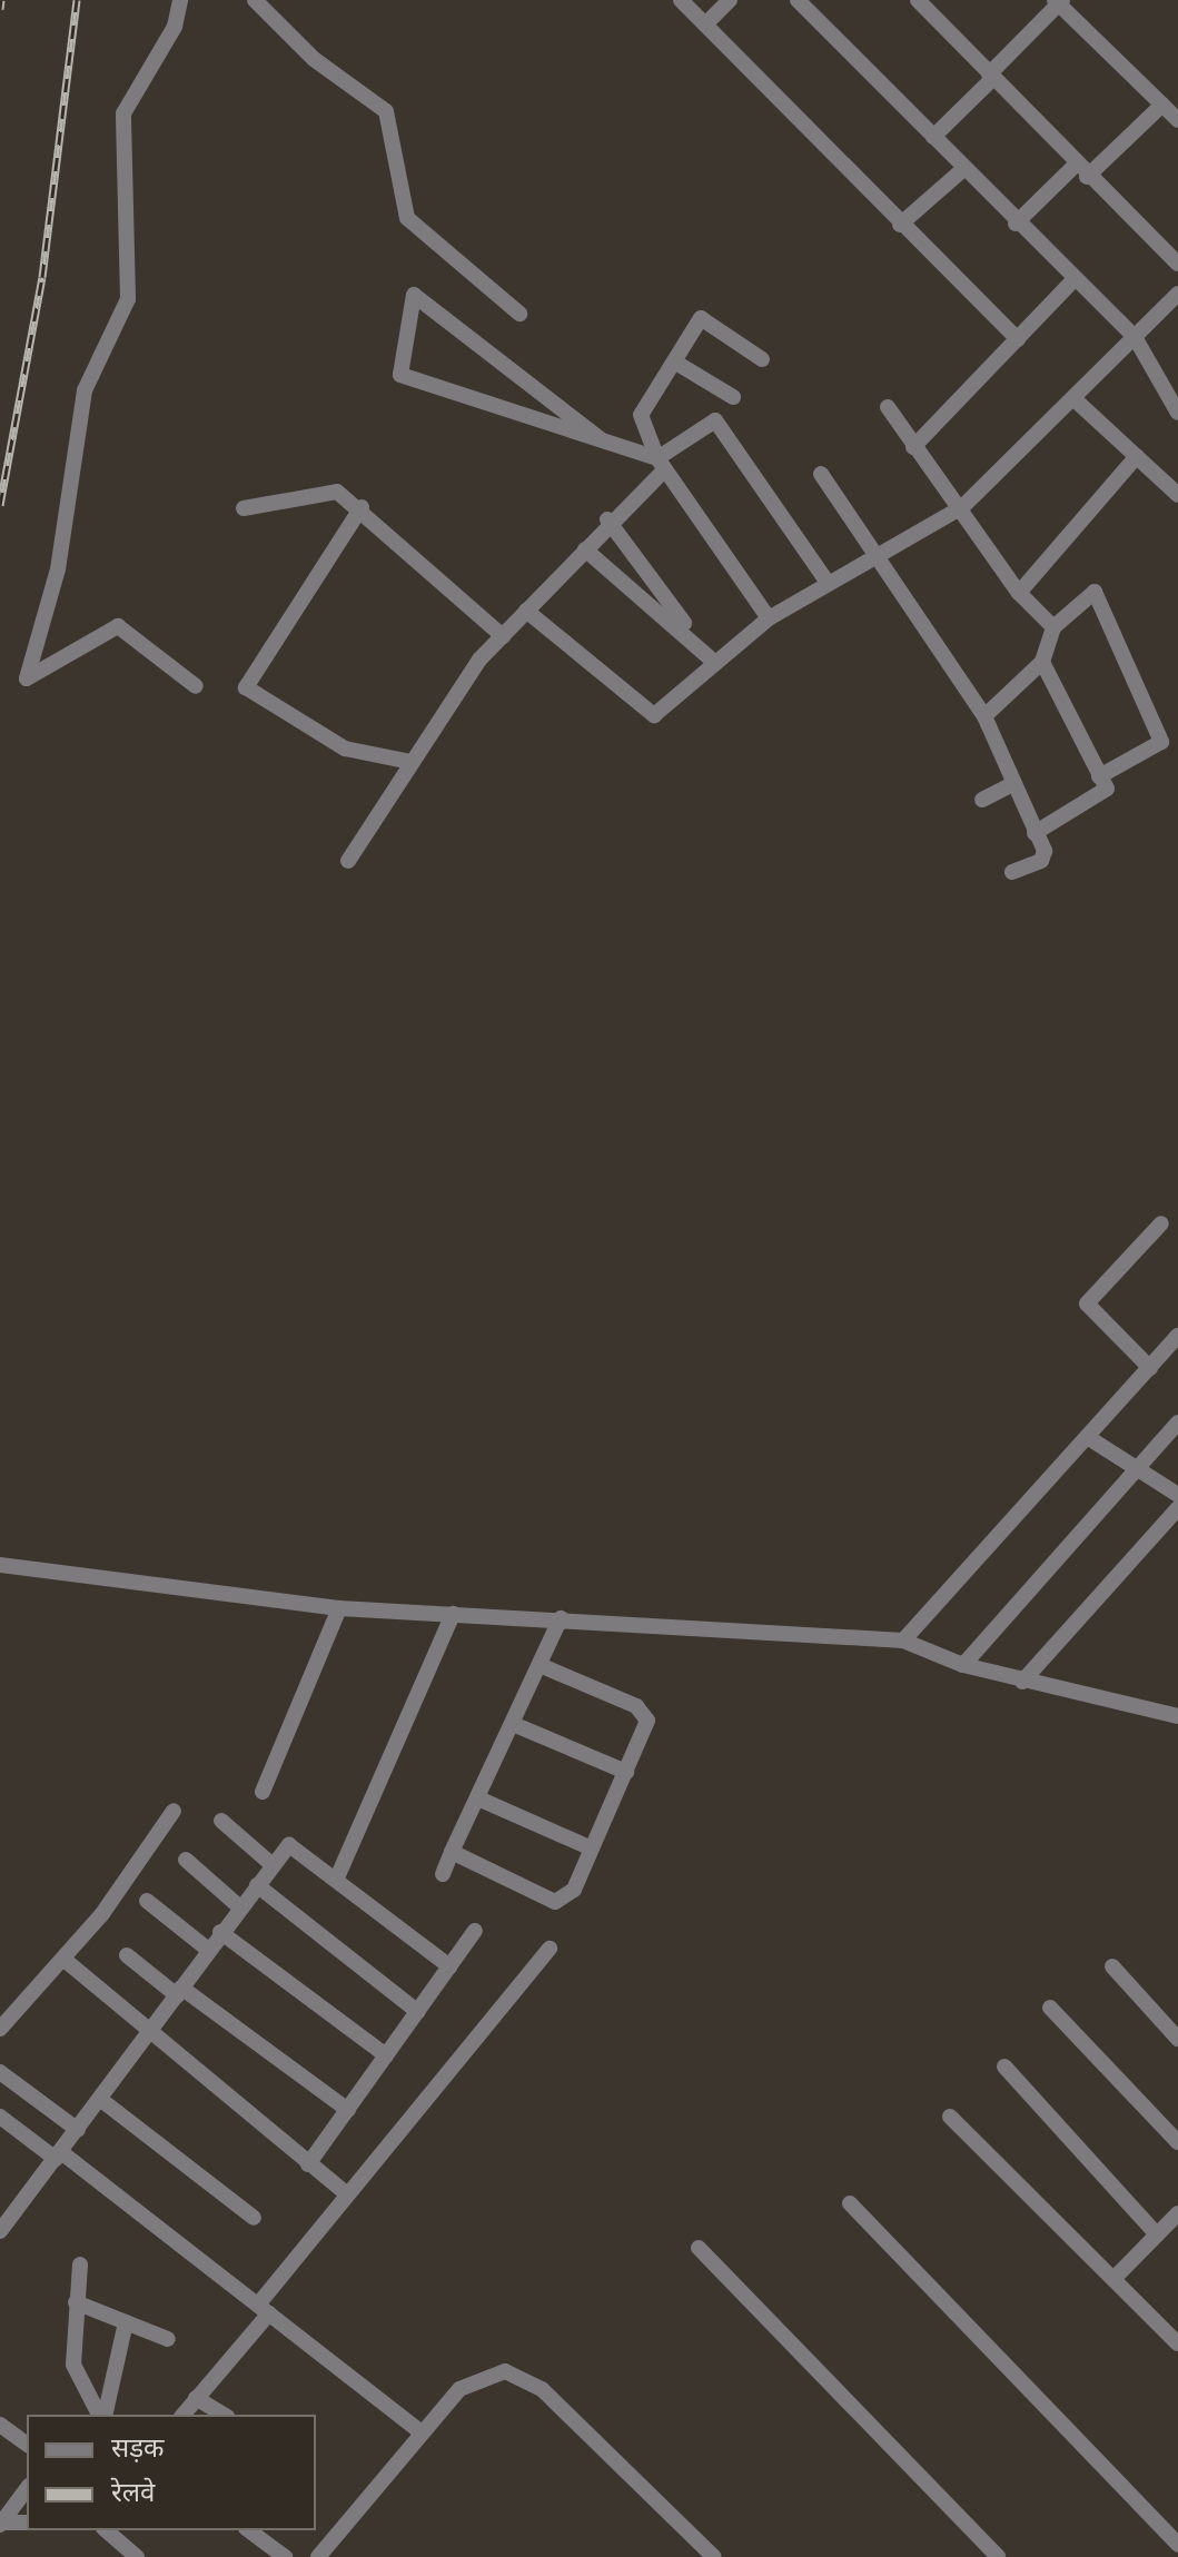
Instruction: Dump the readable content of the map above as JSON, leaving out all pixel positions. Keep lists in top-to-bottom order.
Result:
{
  "legend": ["सड़क", "रेलवे"]
}
